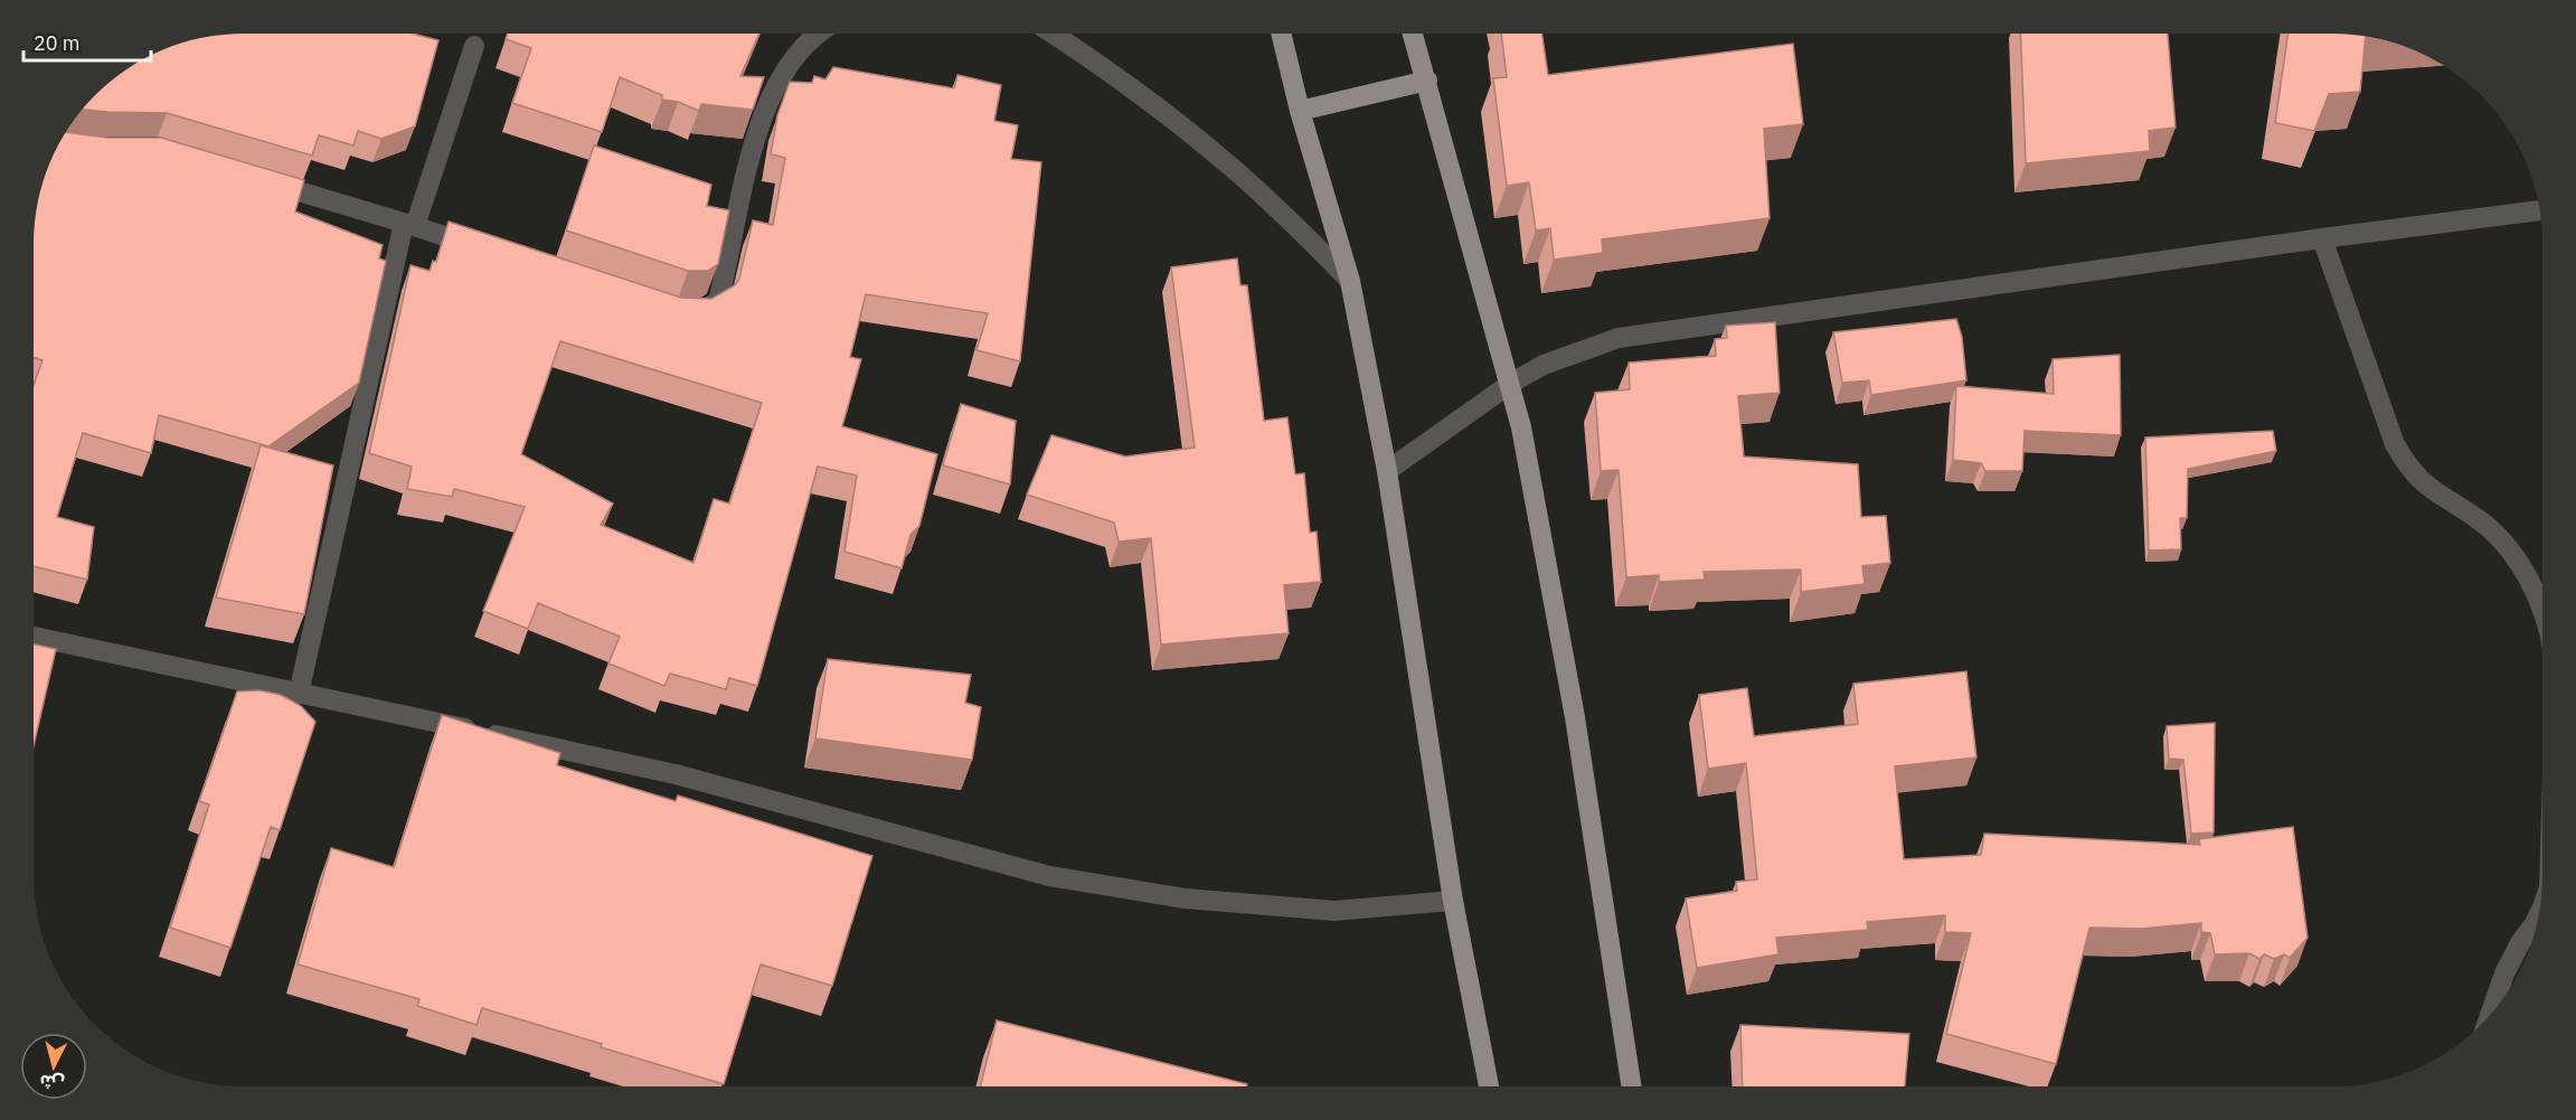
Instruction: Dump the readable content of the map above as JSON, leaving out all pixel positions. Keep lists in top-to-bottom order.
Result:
{
  "scale_bar": "20 m",
  "north": "bottom"
}
